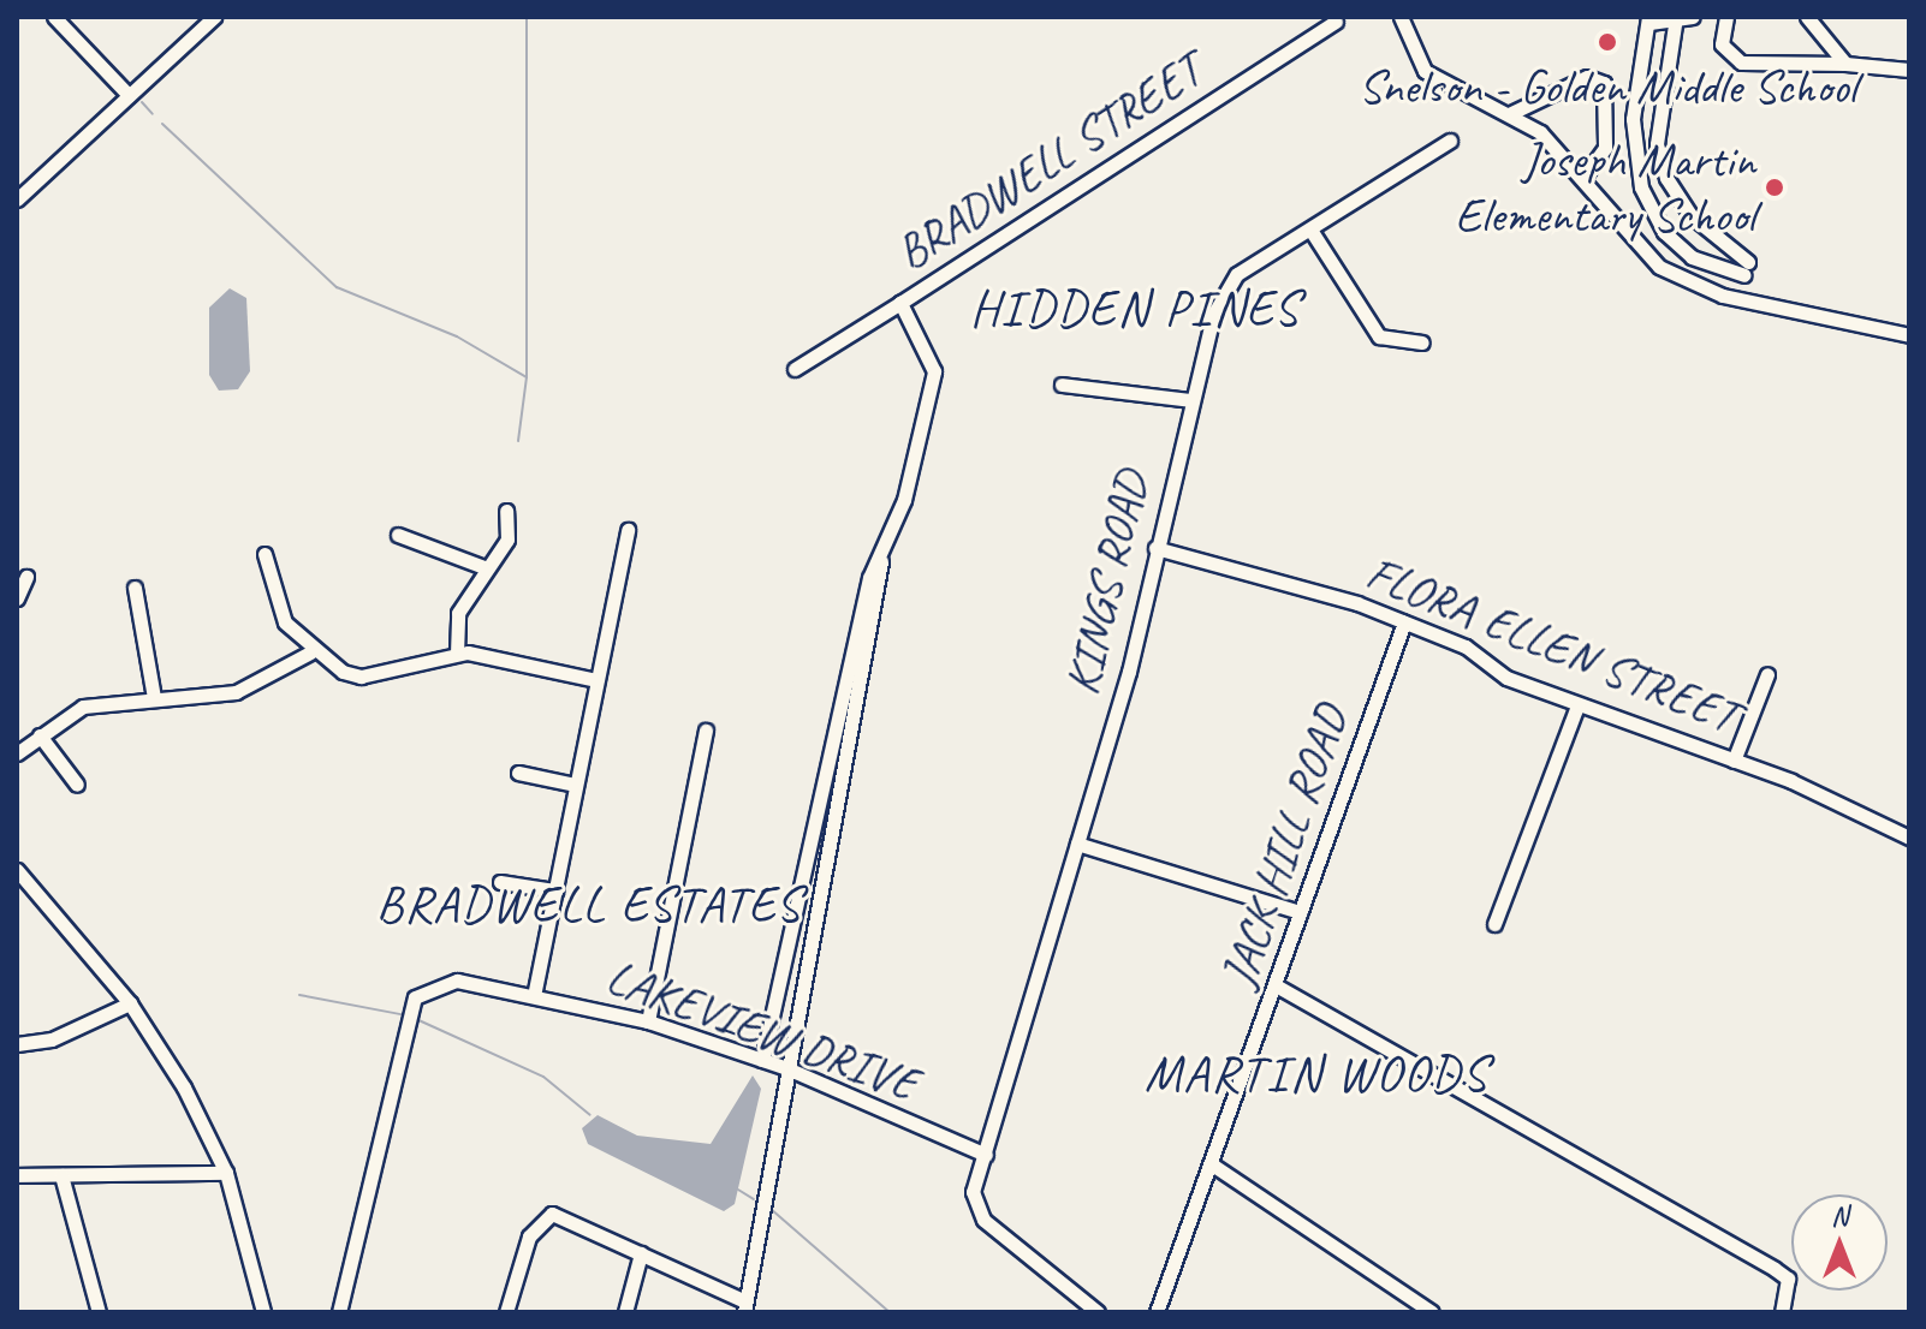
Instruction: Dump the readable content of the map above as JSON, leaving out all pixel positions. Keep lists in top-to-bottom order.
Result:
{
  "streets": {
    "street": [
      "BRADWELL STREET",
      "KINGS ROAD",
      "FLORA ELLEN STREET",
      "JACK HILL ROAD",
      "LAKEVIEW DRIVE"
    ]
  },
  "crossings": [
    ["BRADWELL STREET", "LAKEVIEW DRIVE"],
    ["KINGS ROAD", "FLORA ELLEN STREET"],
    ["KINGS ROAD", "LAKEVIEW DRIVE"],
    ["FLORA ELLEN STREET", "JACK HILL ROAD"]
  ],
  "districts": ["HIDDEN PINES", "BRADWELL ESTATES", "MARTIN WOODS"],
  "places": ["Snelson - Golden Middle School", "Joseph Martin Elementary School"],
  "north": "top"
}
